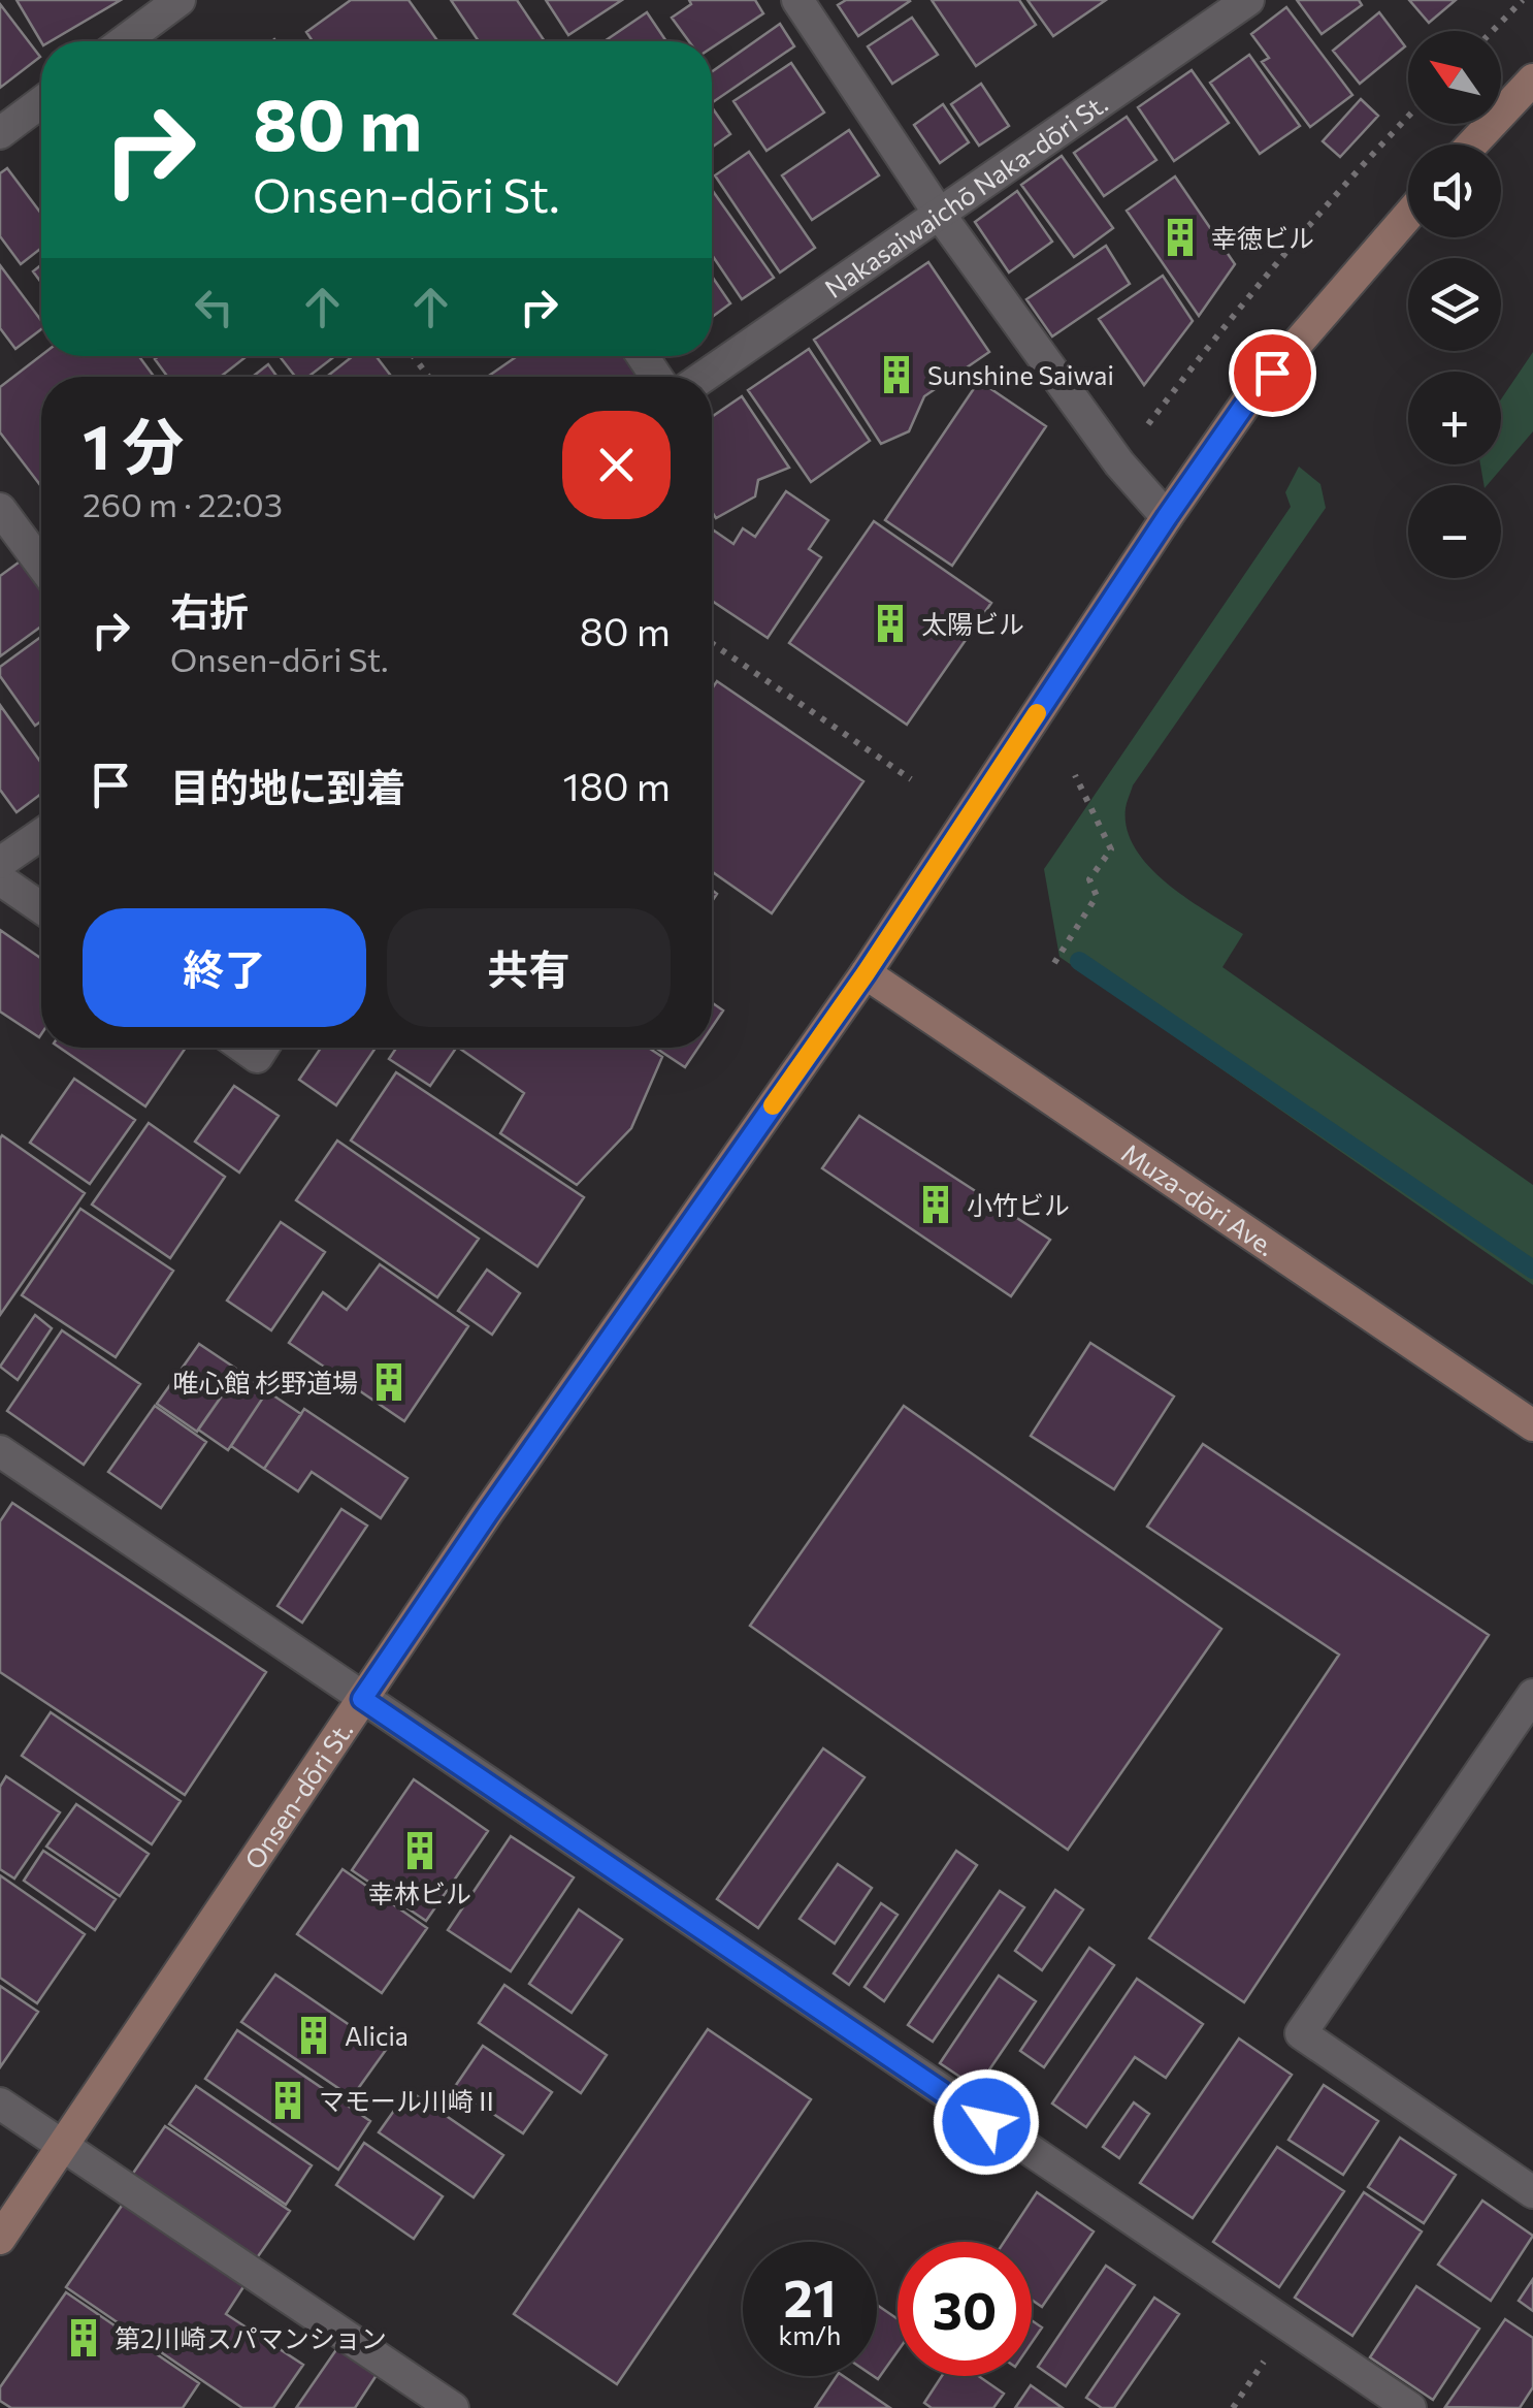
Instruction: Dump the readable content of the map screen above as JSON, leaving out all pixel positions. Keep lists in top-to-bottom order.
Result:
{
  "streets": {
    "street": ["Nakasaiwaichō Naka-dōri St.", "Muza-dōri Ave.", "Onsen-dōri St."]
  },
  "crossings": [
    ["Muza-dōri Ave.", "Onsen-dōri St."]
  ],
  "places": {
    "building": [
      "幸徳ビル",
      "Sunshine Saiwai",
      "太陽ビル",
      "小竹ビル",
      "唯心館 杉野道場",
      "幸林ビル",
      "Alicia",
      "マモール川崎Ⅱ",
      "第2川崎スパマンション"
    ]
  },
  "north": "top left",
  "page": {
    "map_buttons": ["+", "−"],
    "turn": ["80 m", "Onsen-dōri St."],
    "heading": ["1 分", "260 m · 22:03"],
    "list": [
      {
        "name": "右折",
        "note": "Onsen-dōri St.",
        "value": "80 m"
      },
      {
        "name": "目的地に到着",
        "value": "180 m"
      }
    ],
    "buttons": ["終了", "共有"],
    "speed": "21 km/h",
    "limit": "30"
  }
}
